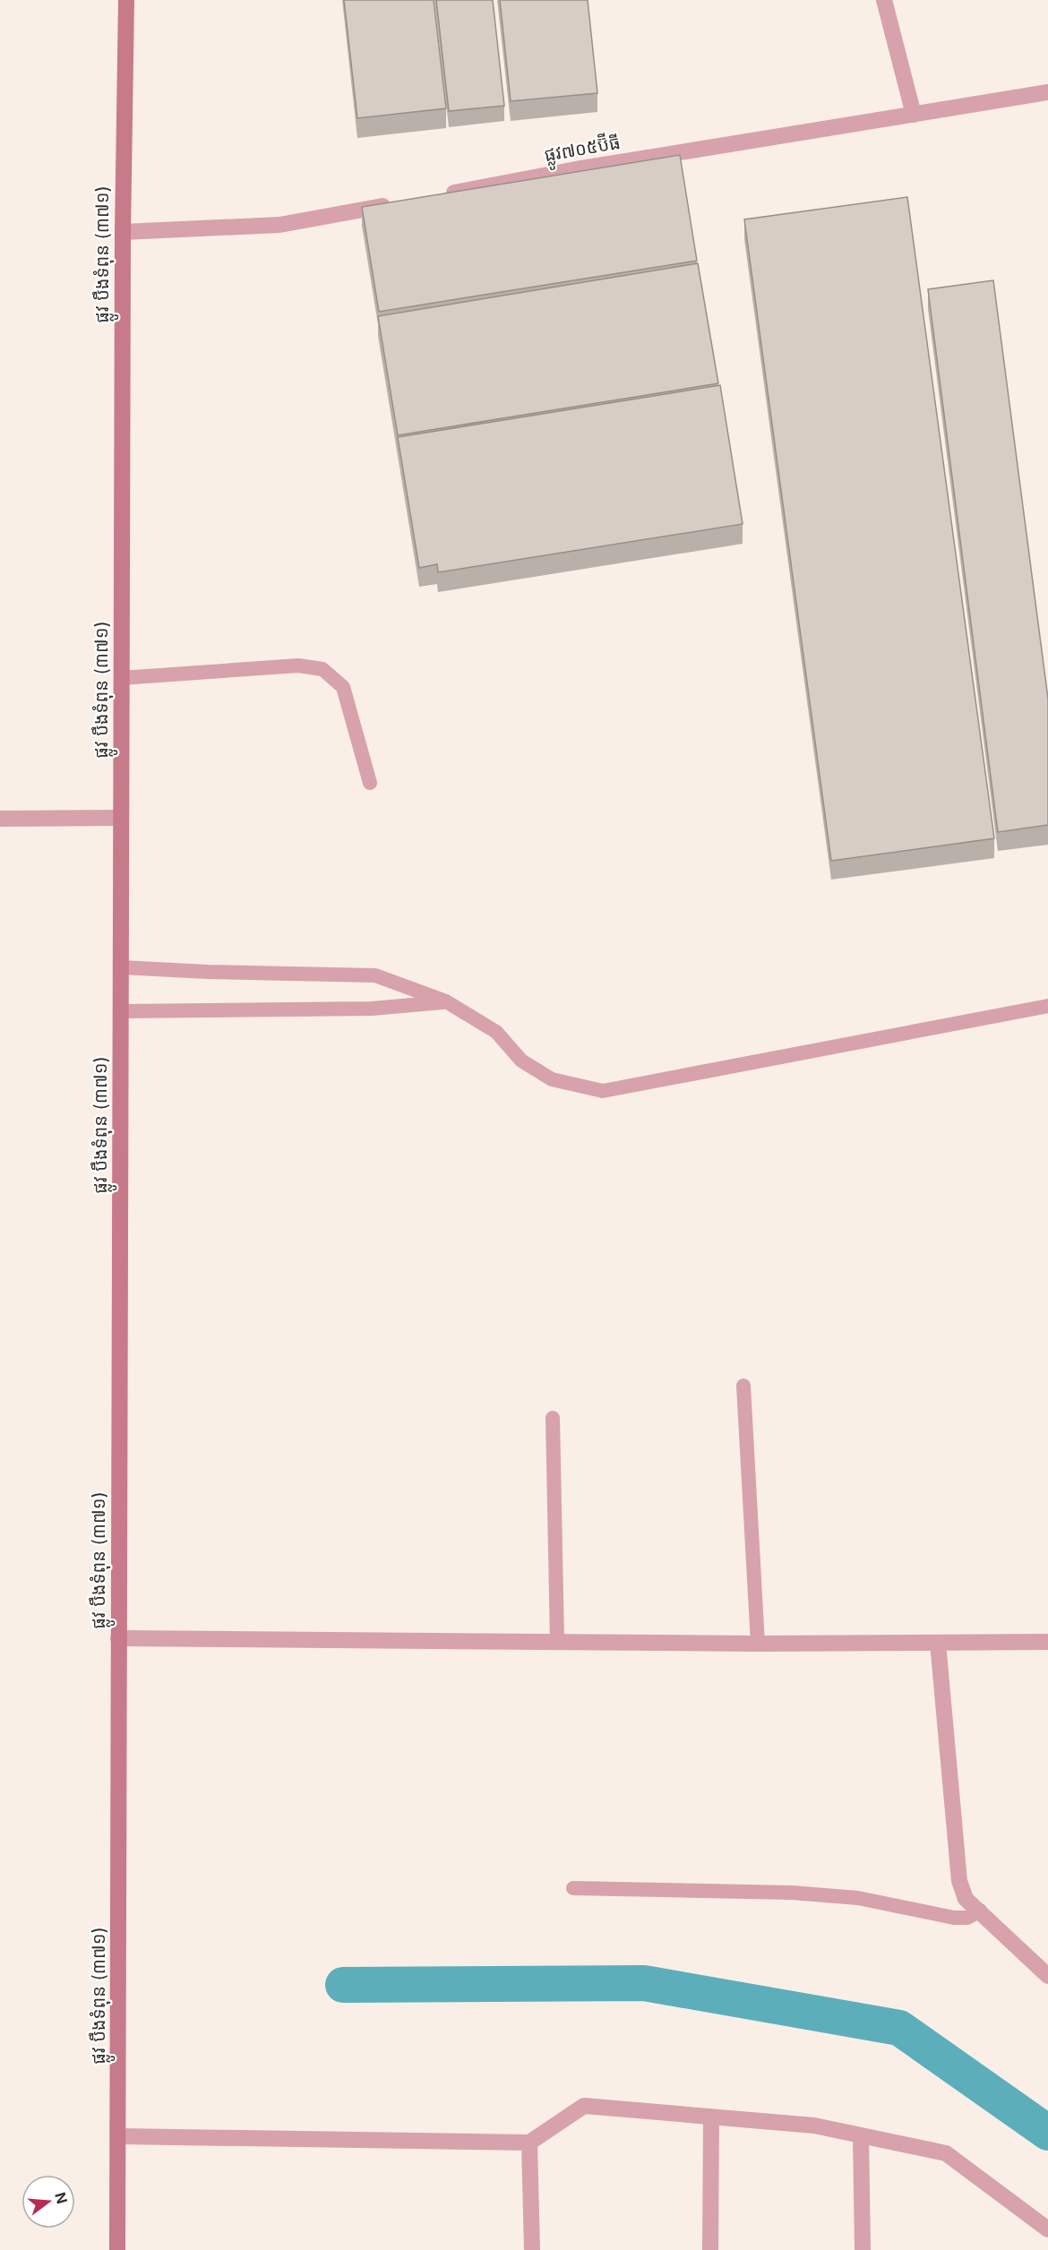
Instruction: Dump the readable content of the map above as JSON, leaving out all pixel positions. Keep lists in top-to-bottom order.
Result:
{
  "streets": {
    "main road": ["ផ្លូវ បឹងទំពុន (៣៧១)"],
    "street": ["ផ្លូវ៧០៥ប៊ីធី"]
  },
  "north": "right"
}
